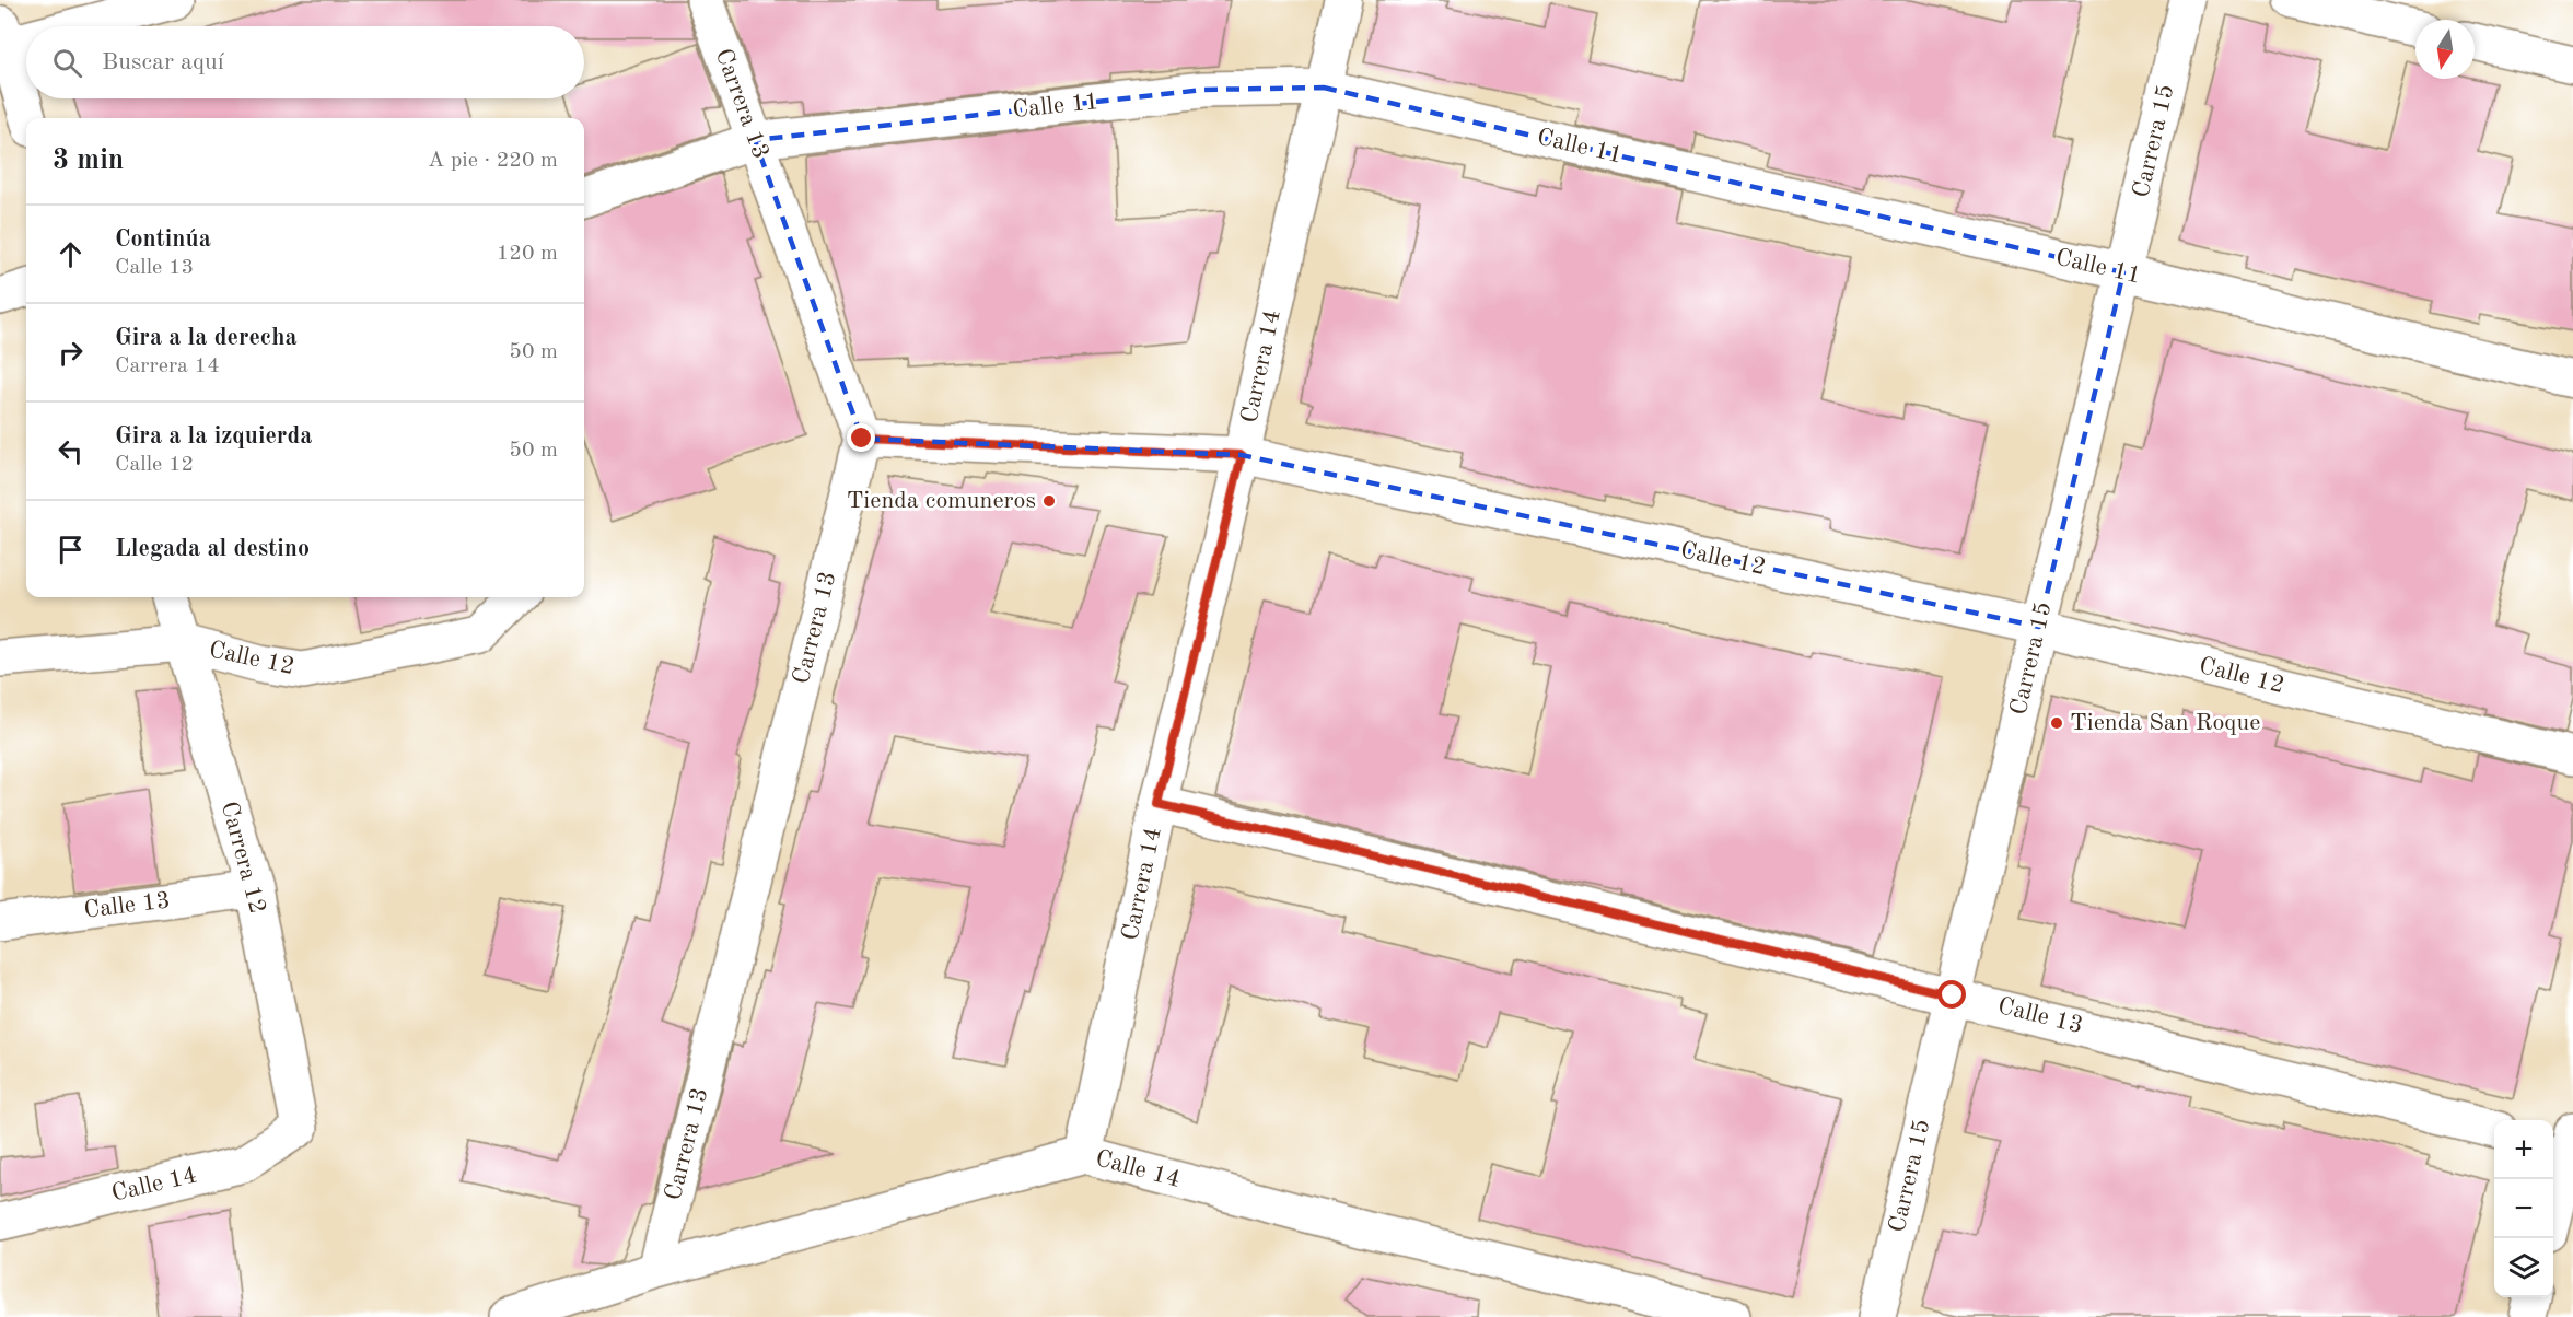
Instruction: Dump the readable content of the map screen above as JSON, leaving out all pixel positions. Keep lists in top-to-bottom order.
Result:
{
  "streets": {
    "street": [
      "Carrera 13",
      "Calle 11",
      "Carrera 15",
      "Carrera 14",
      "Calle 12",
      "Carrera 12",
      "Calle 13",
      "Calle 14"
    ]
  },
  "crossings": [
    ["Carrera 13", "Calle 11"],
    ["Carrera 13", "Calle 12"],
    ["Carrera 13", "Calle 14"],
    ["Calle 11", "Carrera 15"],
    ["Calle 11", "Carrera 14"],
    ["Carrera 15", "Calle 12"],
    ["Carrera 15", "Calle 13"],
    ["Carrera 14", "Calle 12"],
    ["Carrera 14", "Calle 13"],
    ["Carrera 14", "Calle 14"],
    ["Calle 12", "Carrera 12"],
    ["Carrera 12", "Calle 13"],
    ["Carrera 12", "Calle 14"]
  ],
  "places": ["Tienda comuneros", "Tienda San Roque"],
  "north": "bottom",
  "page": {
    "search": "Buscar aquí",
    "heading": ["3 min", "A pie · 220 m"],
    "list": [
      ["Continúa", "Calle 13", "120 m"],
      ["Gira a la derecha", "Carrera 14", "50 m"],
      ["Gira a la izquierda", "Calle 12", "50 m"],
      "Llegada al destino"
    ],
    "map_buttons": ["+", "−"]
  }
}
